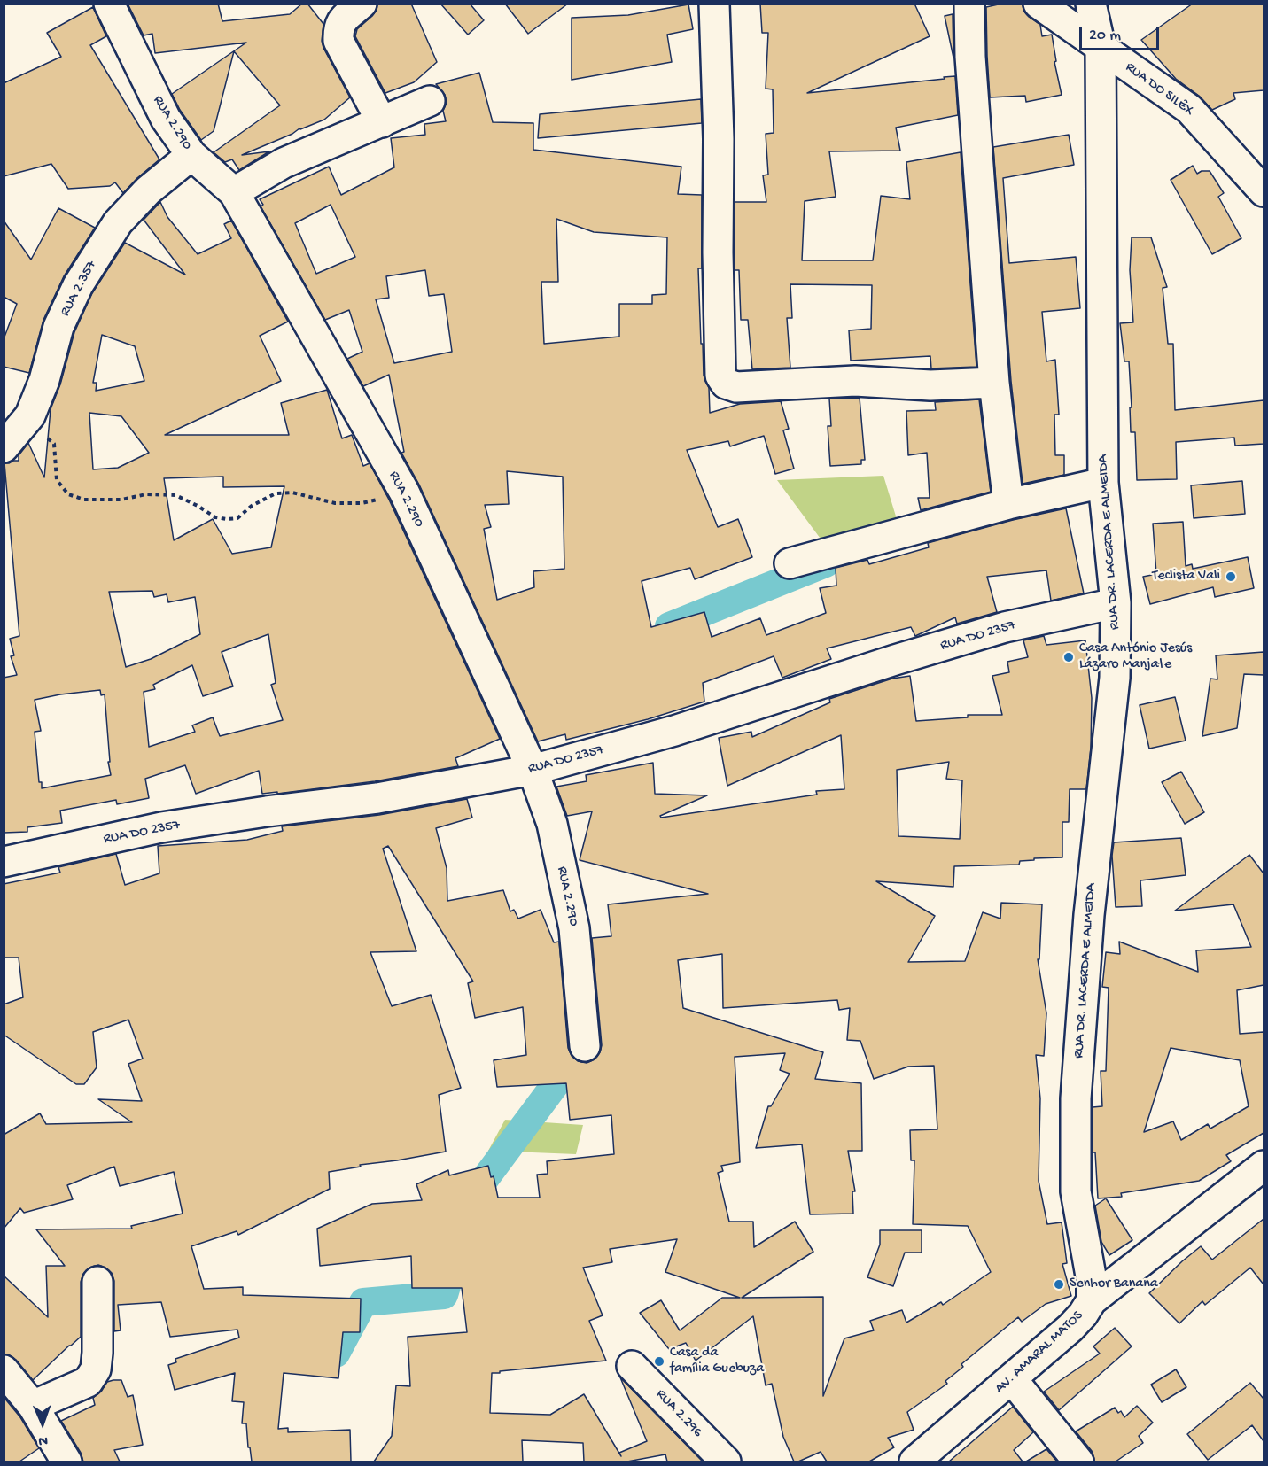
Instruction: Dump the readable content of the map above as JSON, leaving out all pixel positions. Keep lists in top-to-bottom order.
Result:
{
  "streets": {
    "street": [
      "RUA DO SILÊX",
      "RUA 2.290",
      "RUA 2.357",
      "RUA DR. LACERDA E ALMEIDA",
      "RUA DO 2357",
      "AV. AMARAL MATOS",
      "RUA 2.296"
    ]
  },
  "crossings": [
    ["RUA DO SILÊX", "RUA DR. LACERDA E ALMEIDA"],
    ["RUA 2.290", "RUA 2.357"],
    ["RUA 2.290", "RUA DO 2357"],
    ["RUA DR. LACERDA E ALMEIDA", "RUA DO 2357"],
    ["RUA DR. LACERDA E ALMEIDA", "AV. AMARAL MATOS"]
  ],
  "places": [
    "Teclista Vali",
    "Casa António Jesús Lázaro Manjate",
    "Senhor Banana",
    "Casa da família Guebuza"
  ],
  "scale_bar": "20 m",
  "north": "bottom"
}
